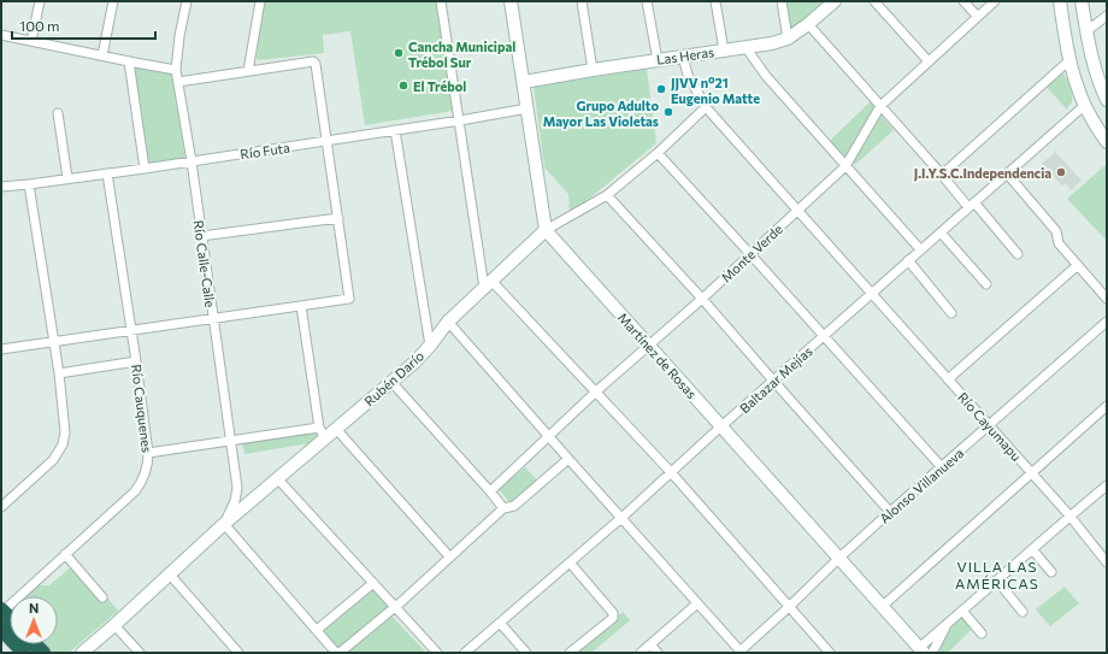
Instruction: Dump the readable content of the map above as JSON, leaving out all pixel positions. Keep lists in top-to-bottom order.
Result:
{
  "streets": {
    "street": [
      "Las Heras",
      "Río Futa",
      "Monte Verde",
      "Río Calle-Calle",
      "Martínez de Rosas",
      "Rubén Darío",
      "Baltazar Mejías",
      "Río Cauquenes",
      "Río Cayumapu",
      "Alonso Villanueva"
    ]
  },
  "crossings": [
    ["Las Heras", "Río Cayumapu"],
    ["Río Futa", "Río Calle-Calle"],
    ["Río Futa", "Río Cauquenes"],
    ["Monte Verde", "Martínez de Rosas"],
    ["Monte Verde", "Río Cayumapu"],
    ["Río Calle-Calle", "Rubén Darío"],
    ["Martínez de Rosas", "Rubén Darío"],
    ["Martínez de Rosas", "Baltazar Mejías"],
    ["Martínez de Rosas", "Alonso Villanueva"],
    ["Rubén Darío", "Río Cayumapu"],
    ["Baltazar Mejías", "Río Cayumapu"],
    ["Río Cayumapu", "Alonso Villanueva"]
  ],
  "districts": ["VILLA LAS AMÉRICAS"],
  "places": [
    "Cancha Municipal Trébol Sur",
    "El Trébol",
    "JJVV n°21 Eugenio Matte",
    "Grupo Adulto Mayor Las Violetas",
    "J.I.Y.S.C.Independencia"
  ],
  "scale_bar": "100 m",
  "north": "top"
}
